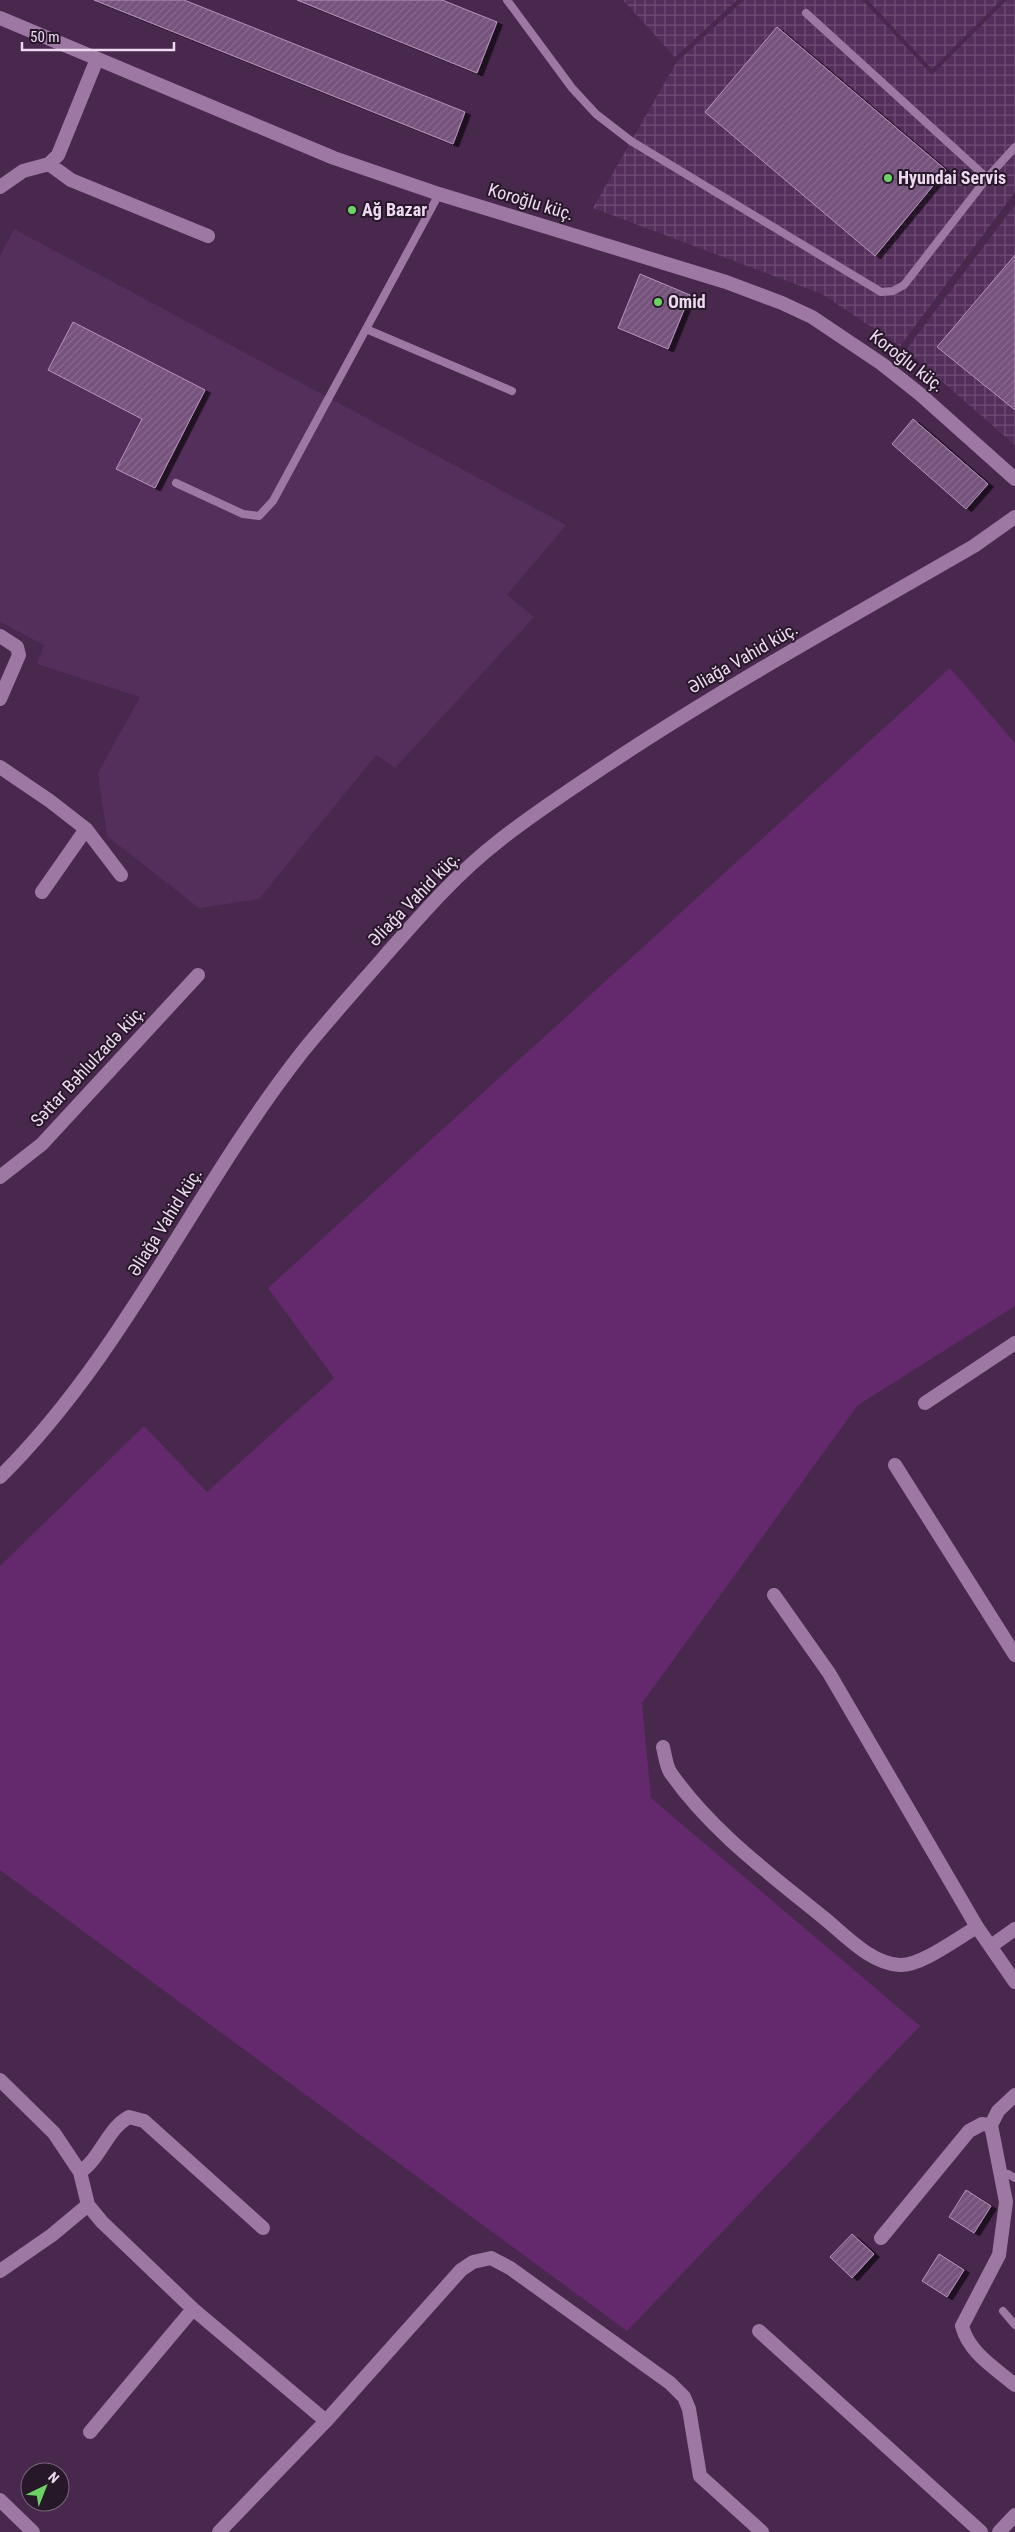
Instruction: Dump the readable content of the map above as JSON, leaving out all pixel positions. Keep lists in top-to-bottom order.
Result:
{
  "streets": {
    "street": ["Koroğlu küç.", "Əliağa Vahid küç.", "Səttar Bəhlulzadə küç."]
  },
  "places": ["Hyundai Servis", "Ağ Bazar", "Omid"],
  "scale_bar": "50 m",
  "north": "top right"
}
